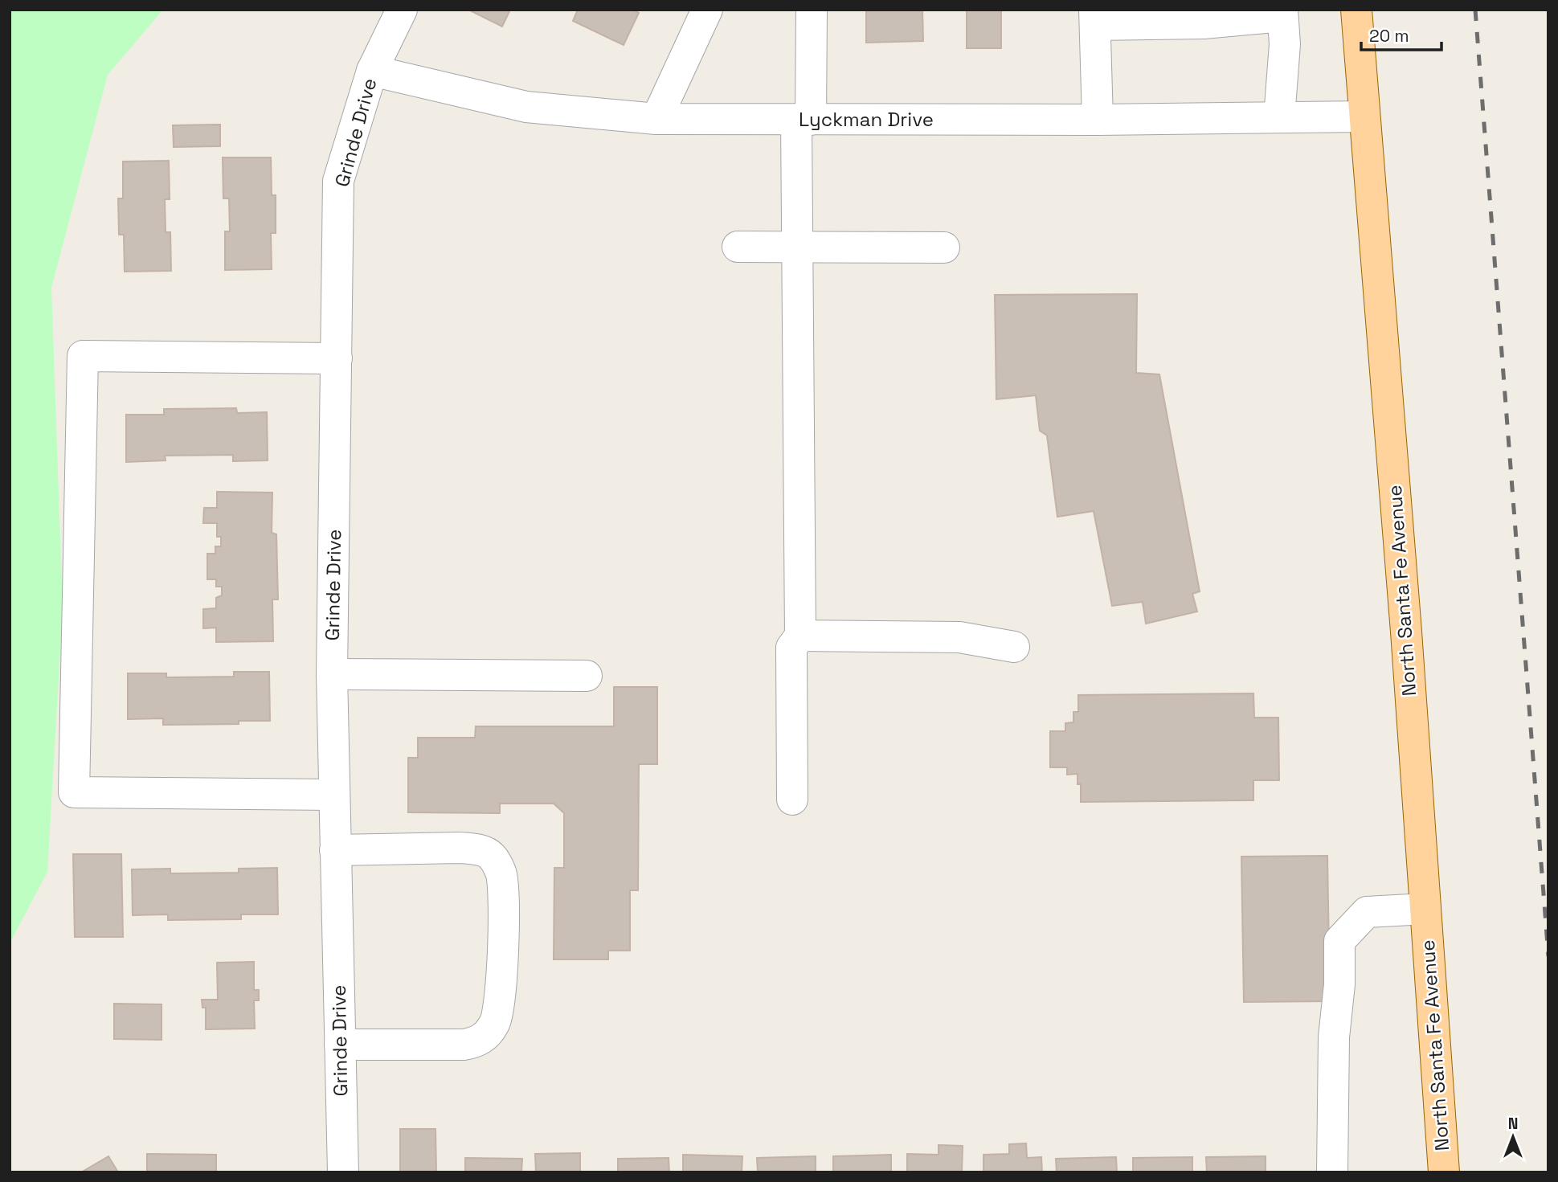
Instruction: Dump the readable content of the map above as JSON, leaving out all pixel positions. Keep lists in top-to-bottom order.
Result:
{
  "streets": {
    "main road": ["North Santa Fe Avenue"],
    "street": ["Lyckman Drive", "Grinde Drive"]
  },
  "crossings": [
    ["Lyckman Drive", "Grinde Drive"],
    ["Lyckman Drive", "North Santa Fe Avenue"]
  ],
  "scale_bar": "20 m",
  "north": "top"
}
